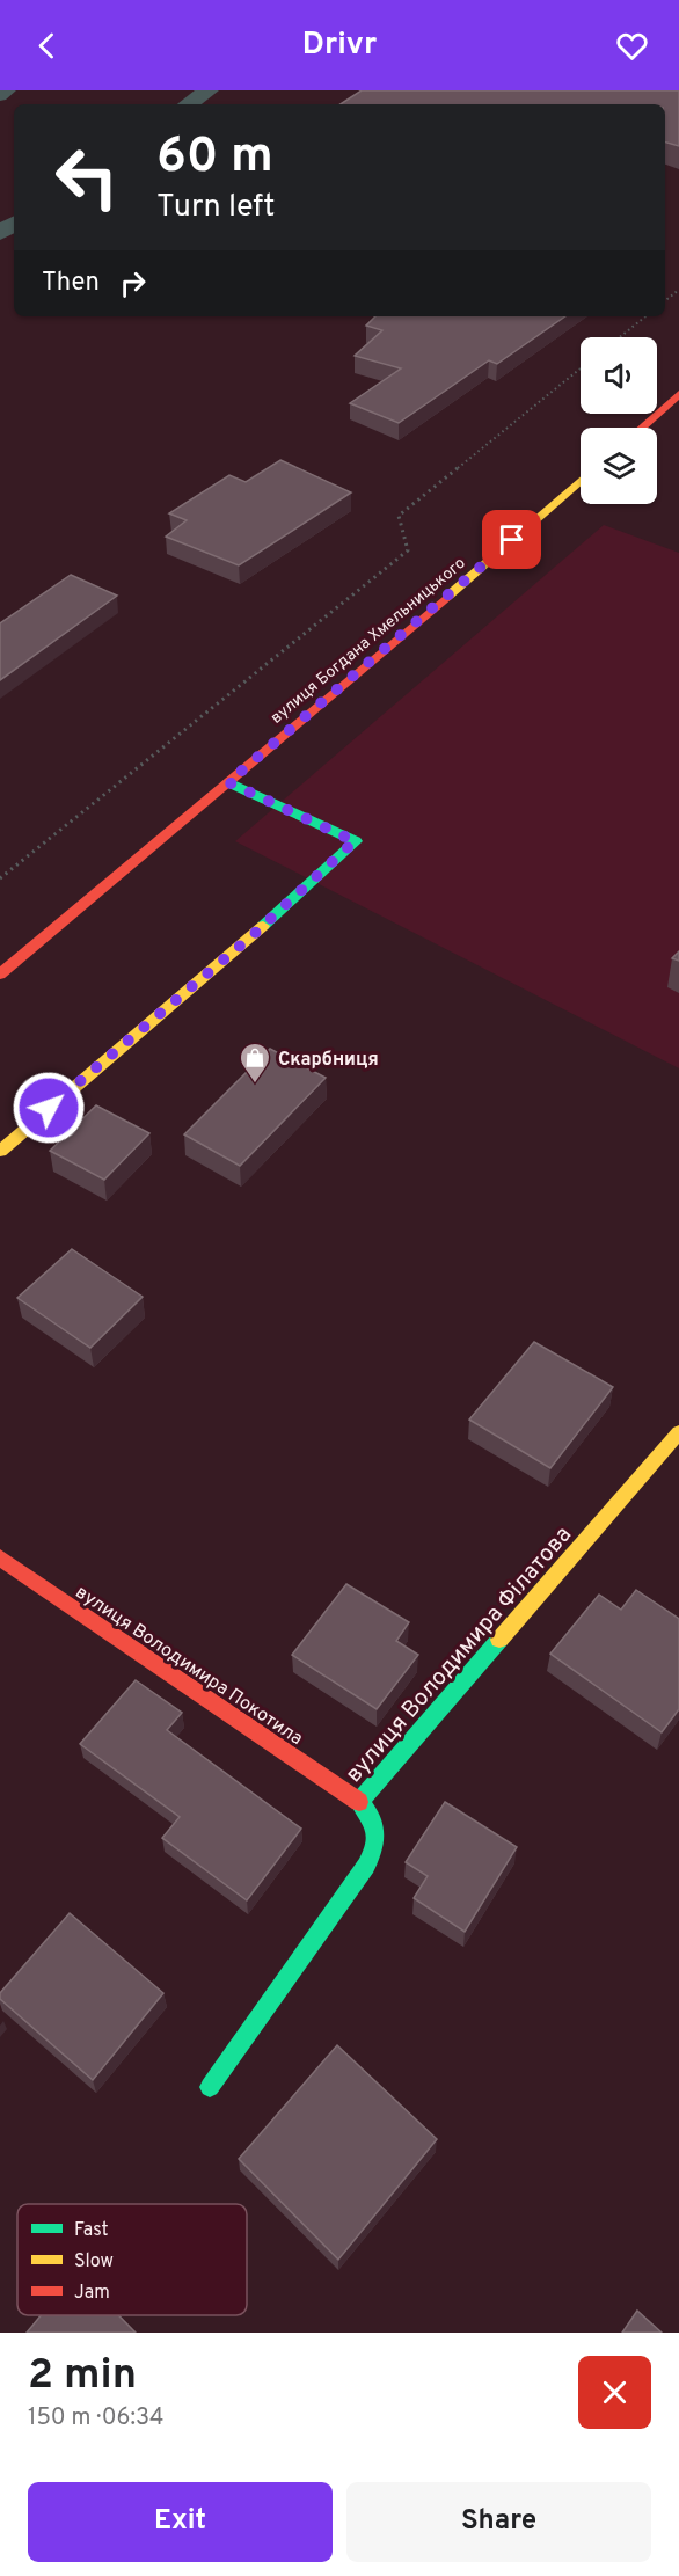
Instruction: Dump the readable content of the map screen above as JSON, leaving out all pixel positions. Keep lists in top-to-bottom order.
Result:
{
  "streets": {
    "street": ["вулиця Богдана Хмельницького", "вулиця Володимира Філатова", "вулиця Володимира Покотила"]
  },
  "crossings": [
    ["вулиця Володимира Філатова", "вулиця Володимира Покотила"]
  ],
  "places": {
    "shop": ["Скарбниця"]
  },
  "legend": ["Fast", "Slow", "Jam"],
  "page": {
    "header": "Drivr",
    "turn": ["60 m", "Turn left"],
    "then": "Then",
    "heading": ["2 min", "150 m · 06:34"],
    "buttons": ["Exit", "Share"]
  }
}
